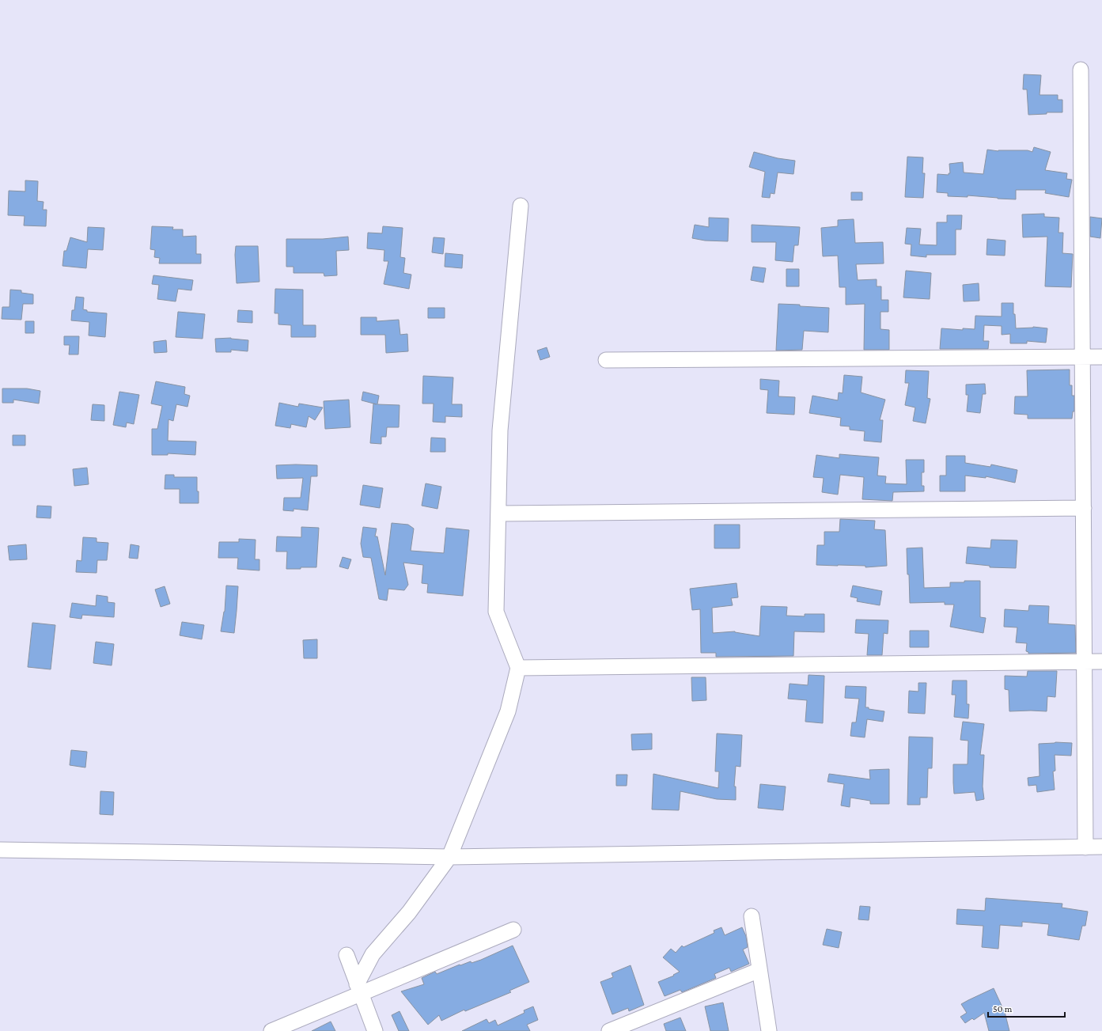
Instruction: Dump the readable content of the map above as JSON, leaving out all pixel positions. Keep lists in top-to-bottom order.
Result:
{
  "scale_bar": "50 m"
}
